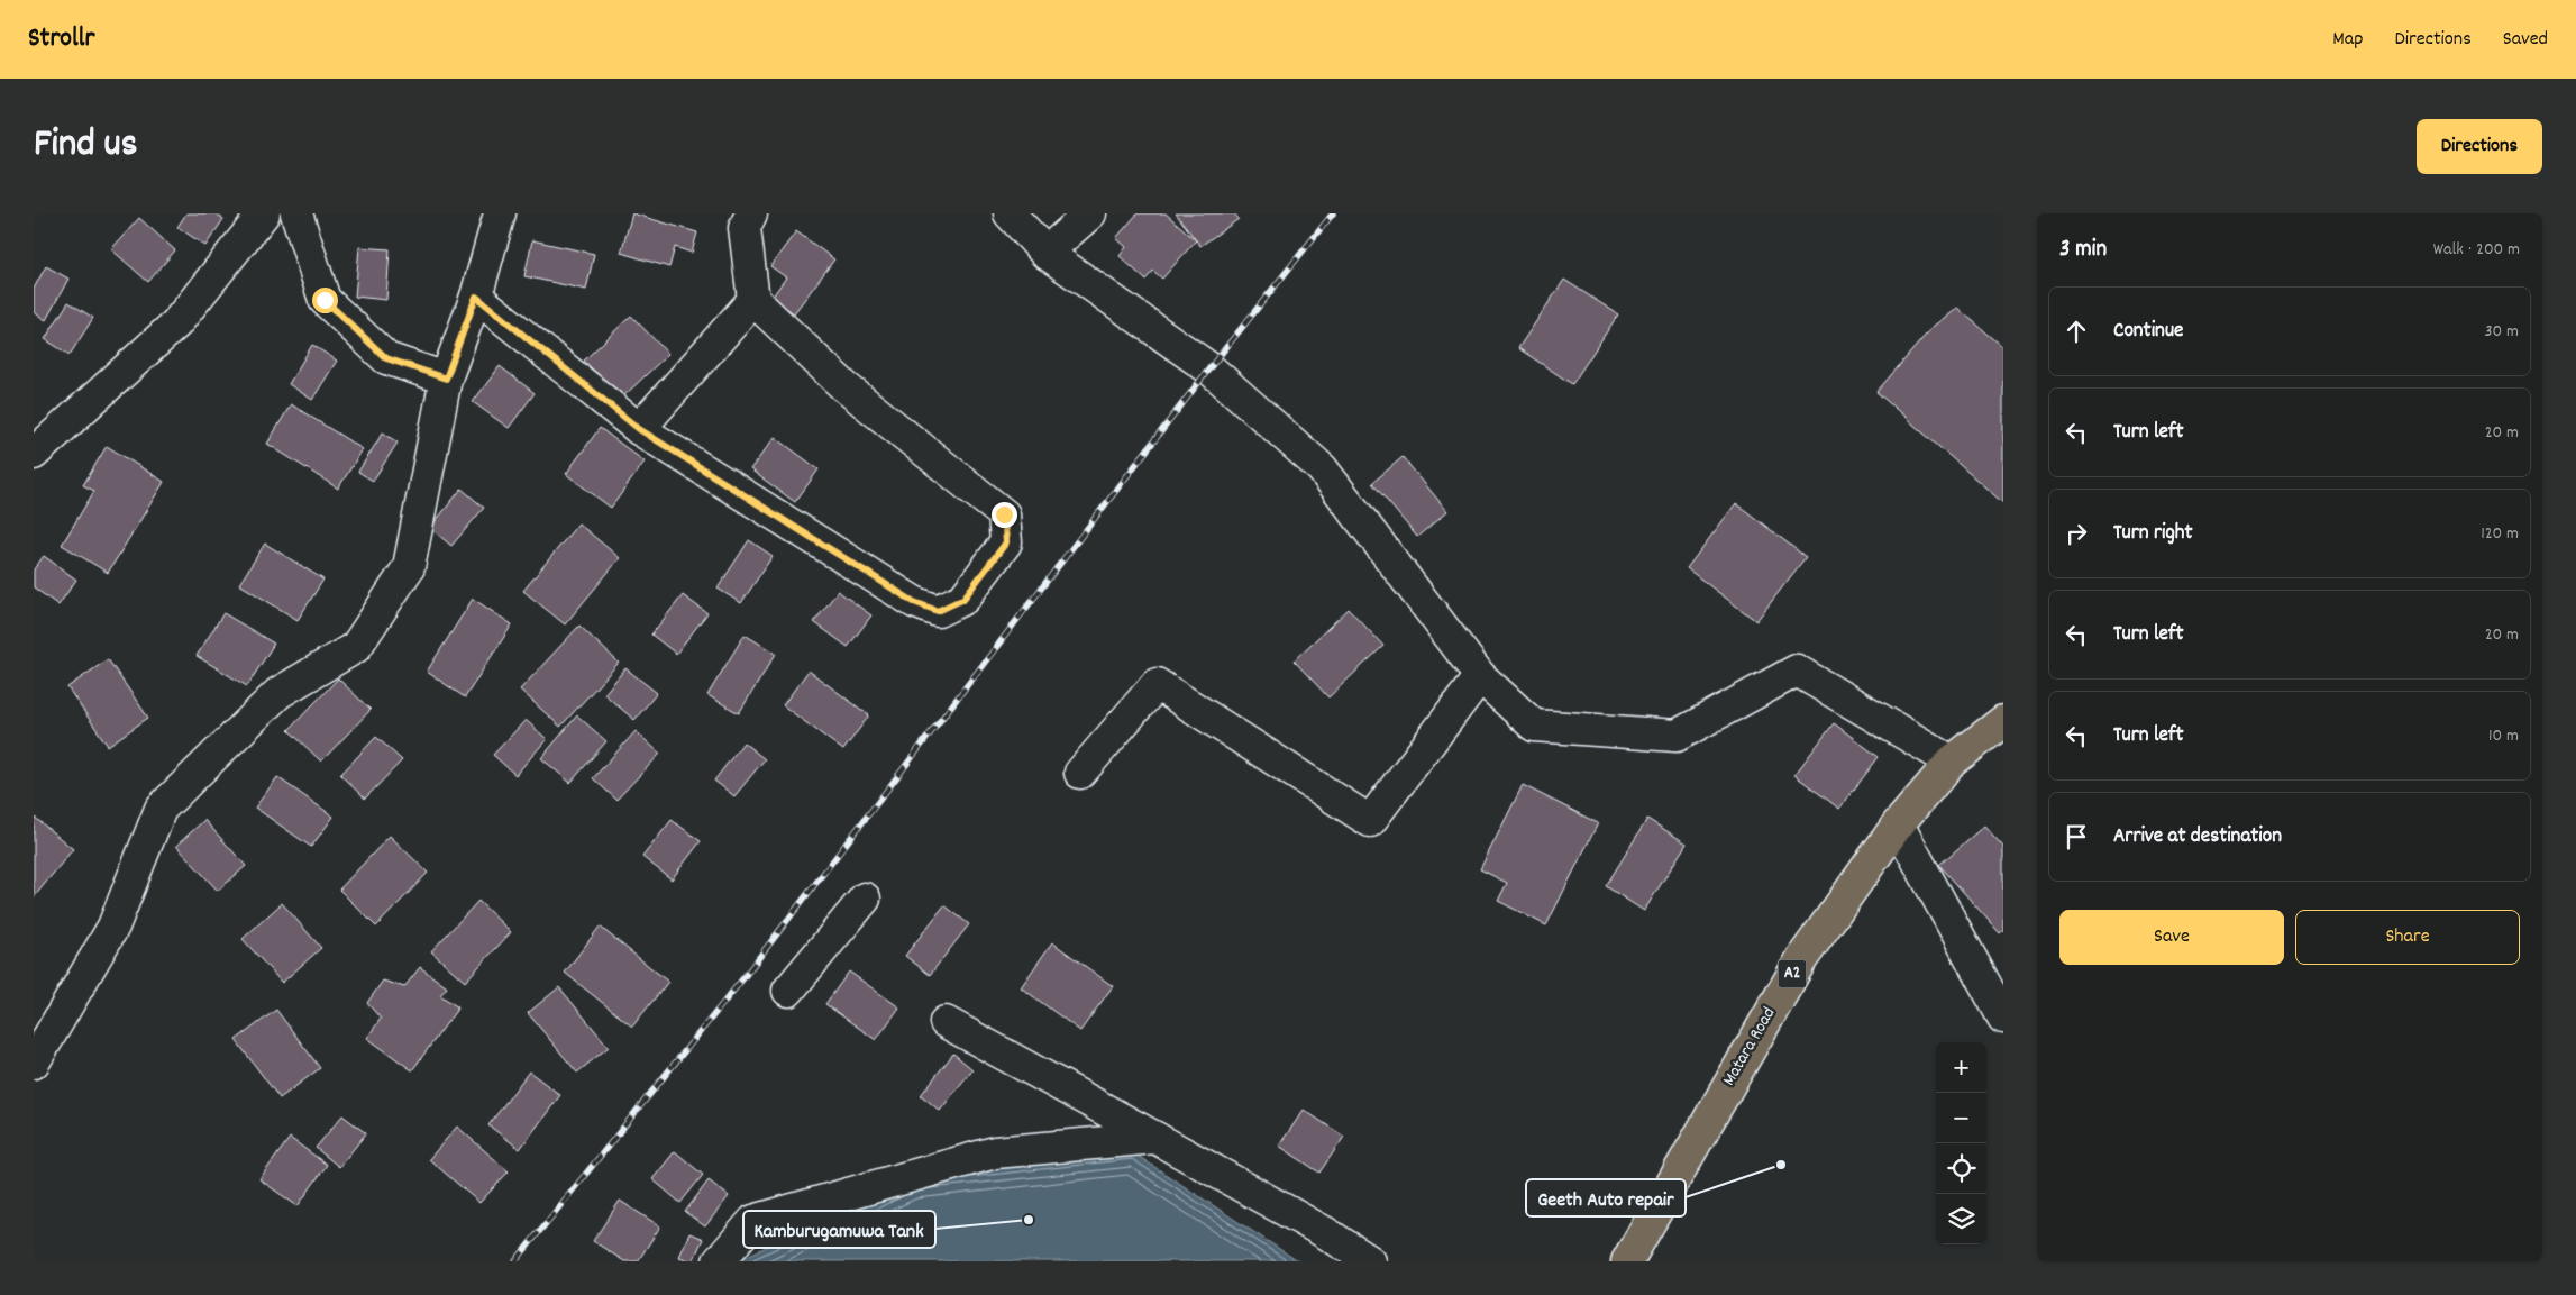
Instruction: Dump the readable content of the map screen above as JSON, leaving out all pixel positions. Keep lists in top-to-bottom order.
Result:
{
  "streets": {
    "highway": ["A2", "Matara Road"]
  },
  "places": ["Geeth Auto repair", "Kamburugamuwa Tank"],
  "page": {
    "header": "Strollr",
    "nav": ["Map", "Directions", "Saved"],
    "title": "Find us",
    "buttons": [
      "Directions",
      ["Save", "Share"]
    ],
    "heading": ["3 min", "Walk · 200 m"],
    "list": [
      ["Continue", "30 m"],
      ["Turn left", "20 m"],
      ["Turn right", "120 m"],
      ["Turn left", "20 m"],
      ["Turn left", "10 m"],
      "Arrive at destination"
    ],
    "map_buttons": ["+", "−"]
  }
}
